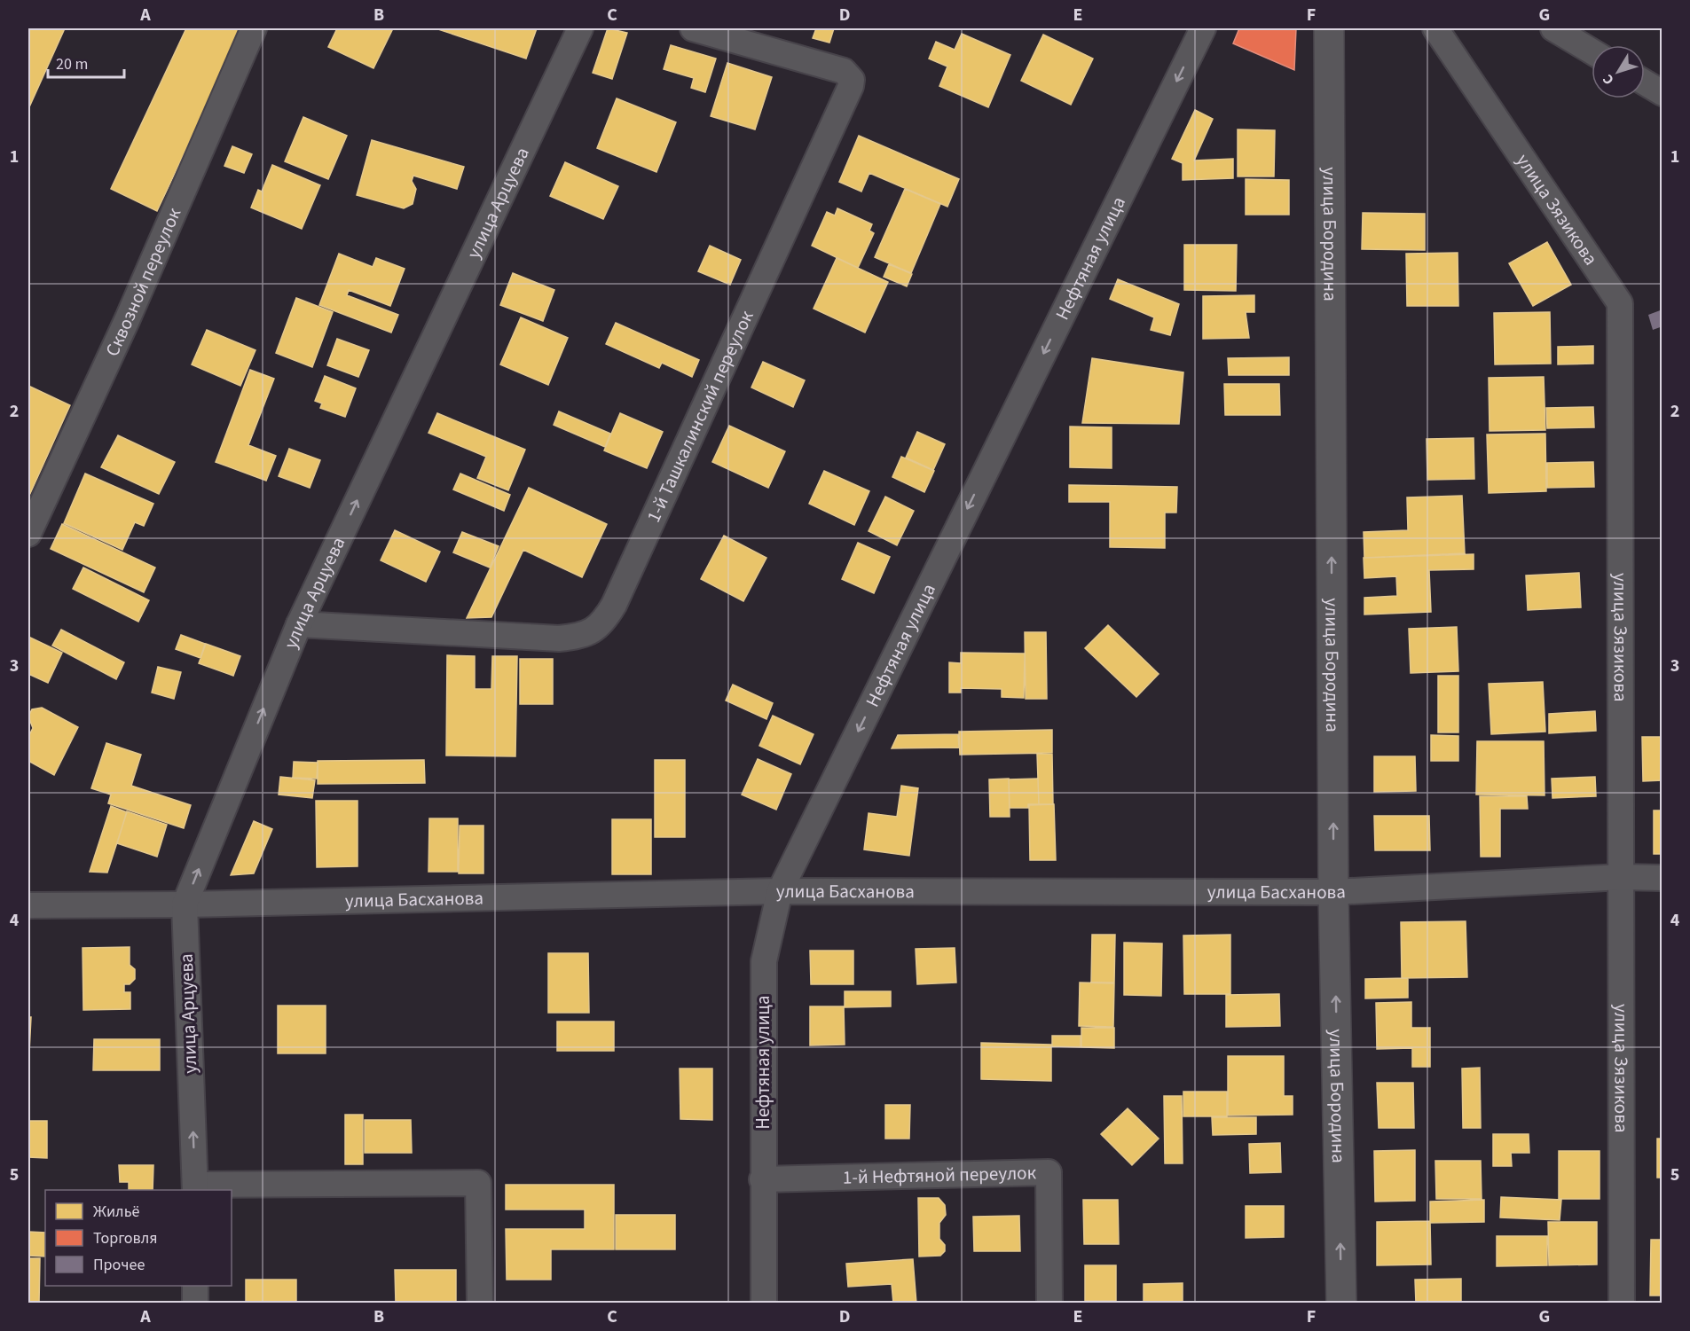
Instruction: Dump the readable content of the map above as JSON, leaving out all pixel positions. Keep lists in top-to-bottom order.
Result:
{
  "streets": {
    "street": [
      "улица Арцуева",
      "улица Зязикова",
      "улица Бородина",
      "Нефтяная улица",
      "Сквозной переулок",
      "1-й Ташкалинский переулок",
      "улица Басханова",
      "1-й Нефтяной переулок"
    ]
  },
  "crossings": [
    ["улица Арцуева", "1-й Ташкалинский переулок"],
    ["улица Арцуева", "улица Басханова"],
    ["улица Зязикова", "улица Басханова"],
    ["улица Бородина", "улица Басханова"],
    ["Нефтяная улица", "улица Басханова"],
    ["Нефтяная улица", "1-й Нефтяной переулок"]
  ],
  "one_way": ["улица Арцуева", "улица Бородина", "Нефтяная улица"],
  "legend": ["Жильё", "Торговля", "Прочее"],
  "scale_bar": "20 m",
  "north": "bottom left",
  "grid": {
    "columns": [
      "A",
      "B",
      "C",
      "D",
      "E",
      "F",
      "G"
    ],
    "rows": [
      "1",
      "2",
      "3",
      "4",
      "5"
    ]
  }
}
